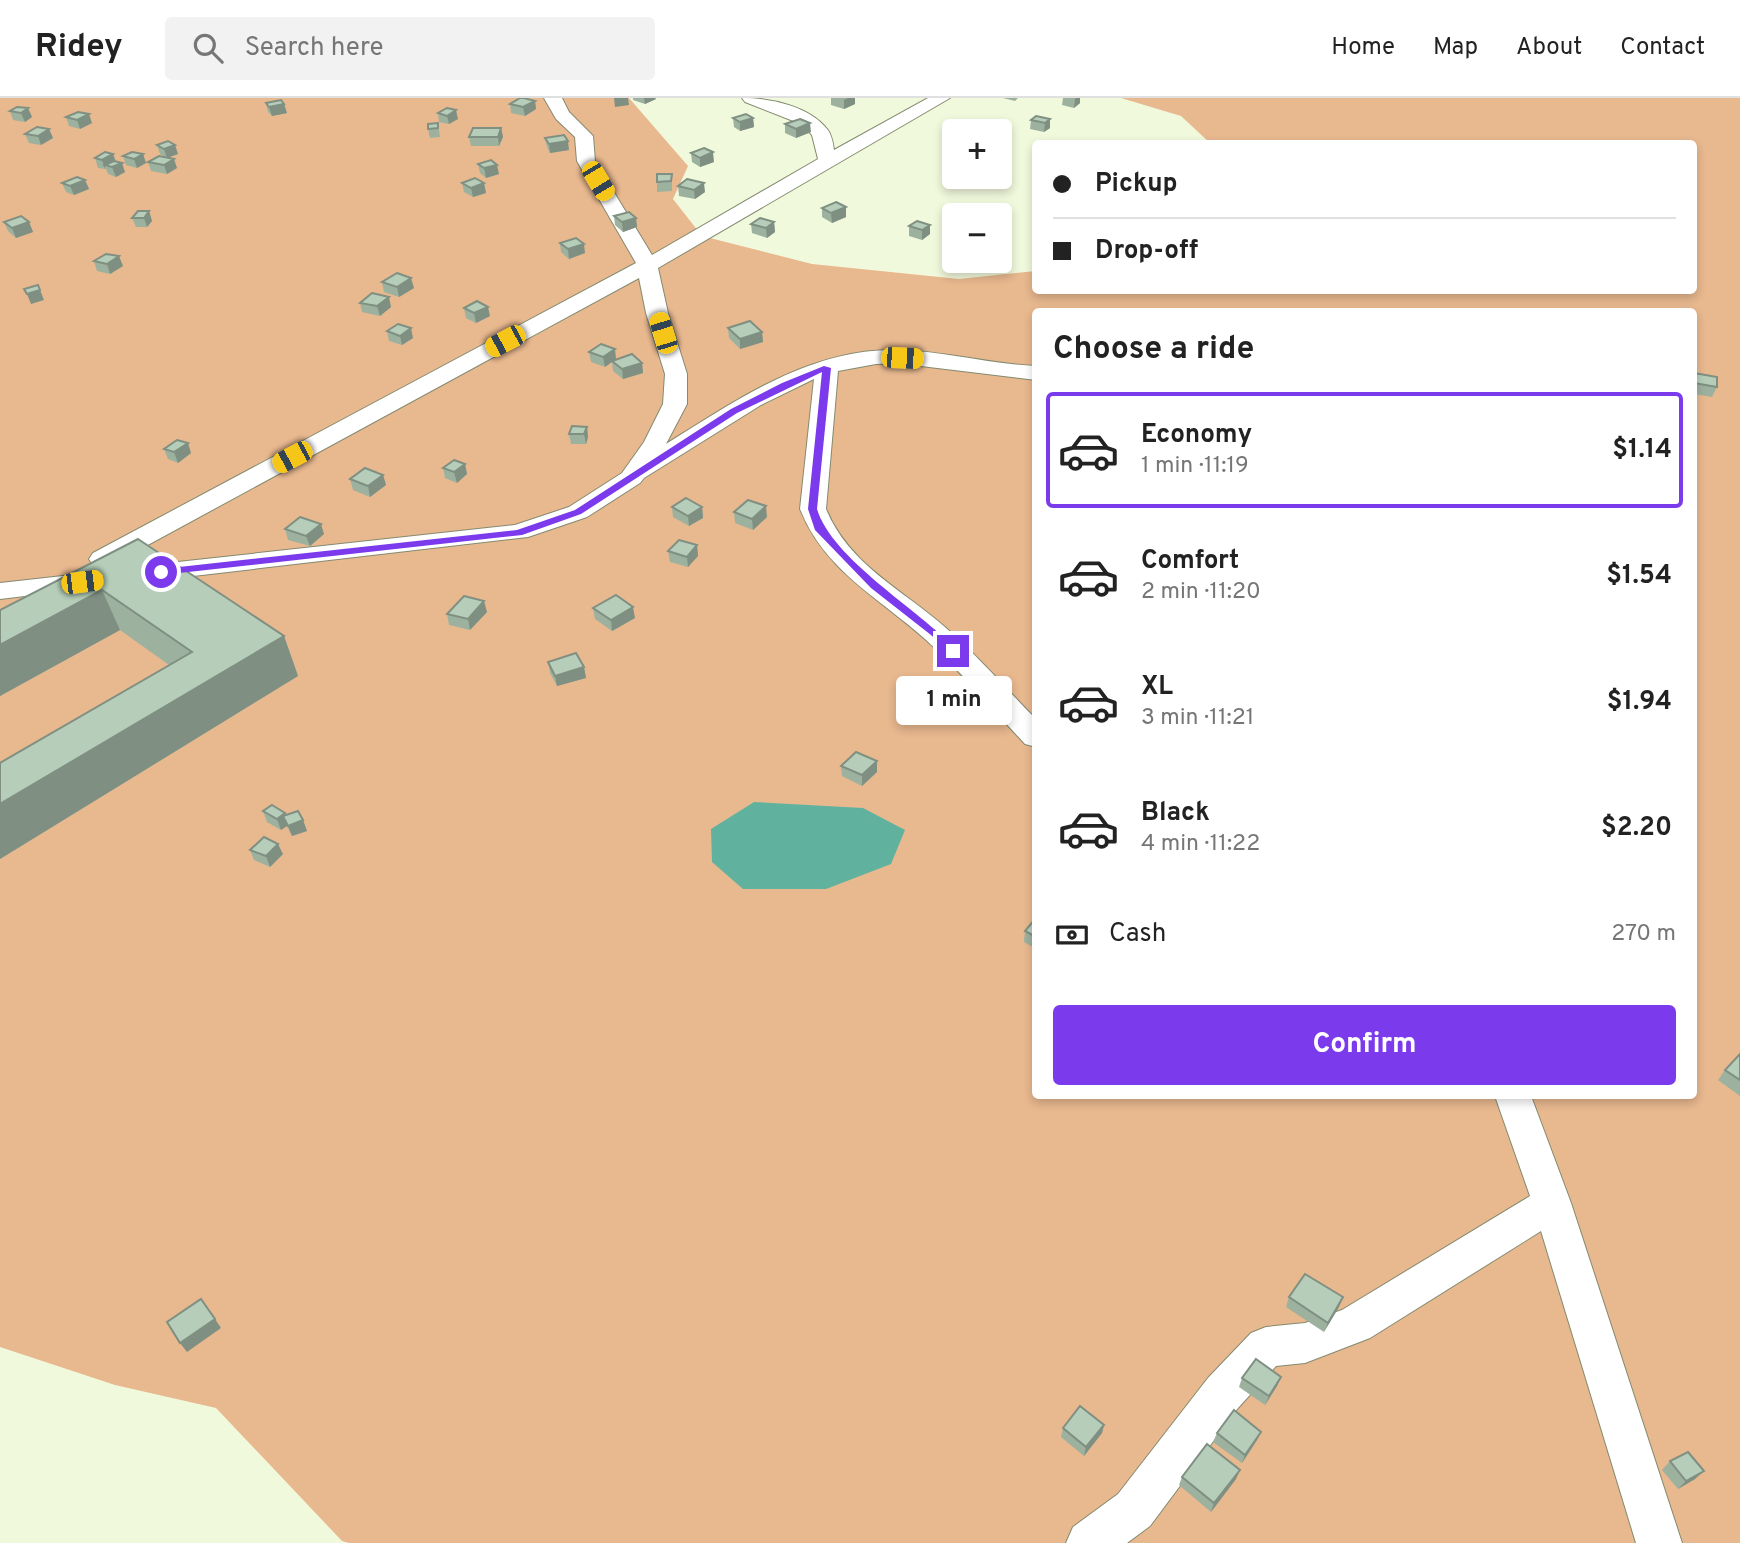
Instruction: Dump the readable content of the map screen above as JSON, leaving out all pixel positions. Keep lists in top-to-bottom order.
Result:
{
  "page": {
    "header": "Ridey",
    "search": "Search here",
    "nav": [
      "Home",
      "Map",
      "About",
      "Contact"
    ],
    "map_buttons": ["+", "−"],
    "banner": ["Pickup", "Drop-off"],
    "heading": "Choose a ride",
    "list": [
      {
        "name": "Economy",
        "note": "1 min · 11:19",
        "value": "$1.14"
      },
      {
        "name": "Comfort",
        "note": "2 min · 11:20",
        "value": "$1.54"
      },
      {
        "name": "XL",
        "note": "3 min · 11:21",
        "value": "$1.94"
      },
      {
        "name": "Black",
        "note": "4 min · 11:22",
        "value": "$2.20"
      }
    ],
    "bubble": "1 min",
    "pay": ["Cash", "270 m"],
    "buttons": "Confirm"
  }
}
